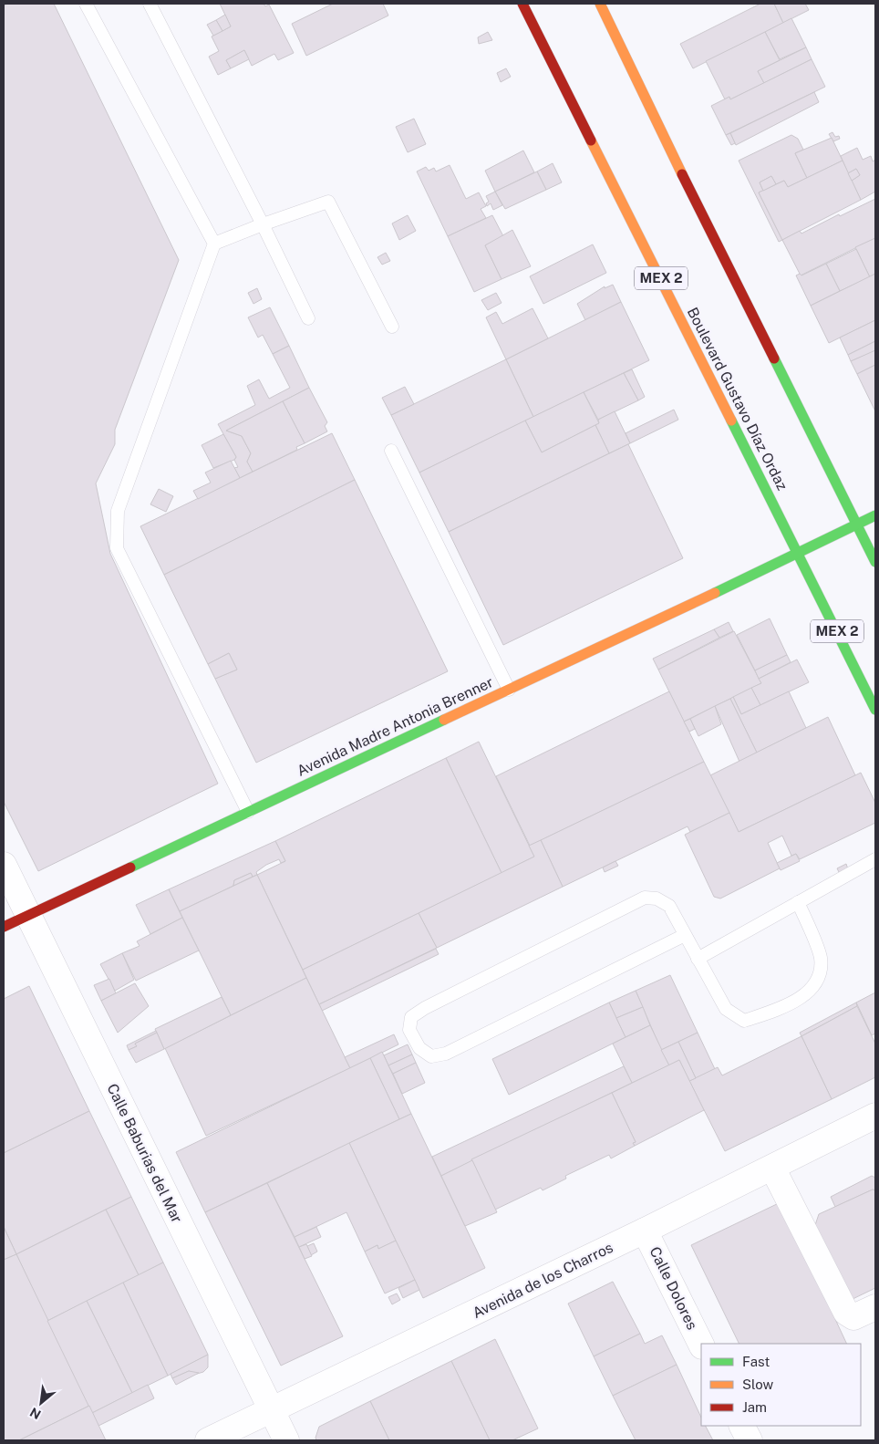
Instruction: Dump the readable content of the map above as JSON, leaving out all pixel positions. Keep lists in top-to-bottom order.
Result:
{
  "streets": {
    "main road": ["MEX 2", "Boulevard Gustavo Díaz Ordaz", "Avenida Madre Antonia Brenner"],
    "street": ["Calle Baburias del Mar", "Avenida de los Charros", "Calle Dolores"]
  },
  "crossings": [
    ["Boulevard Gustavo Díaz Ordaz", "Avenida Madre Antonia Brenner"],
    ["Avenida Madre Antonia Brenner", "Calle Baburias del Mar"],
    ["Calle Baburias del Mar", "Avenida de los Charros"],
    ["Avenida de los Charros", "Calle Dolores"]
  ],
  "legend": ["Fast", "Slow", "Jam"],
  "north": "bottom left"
}
